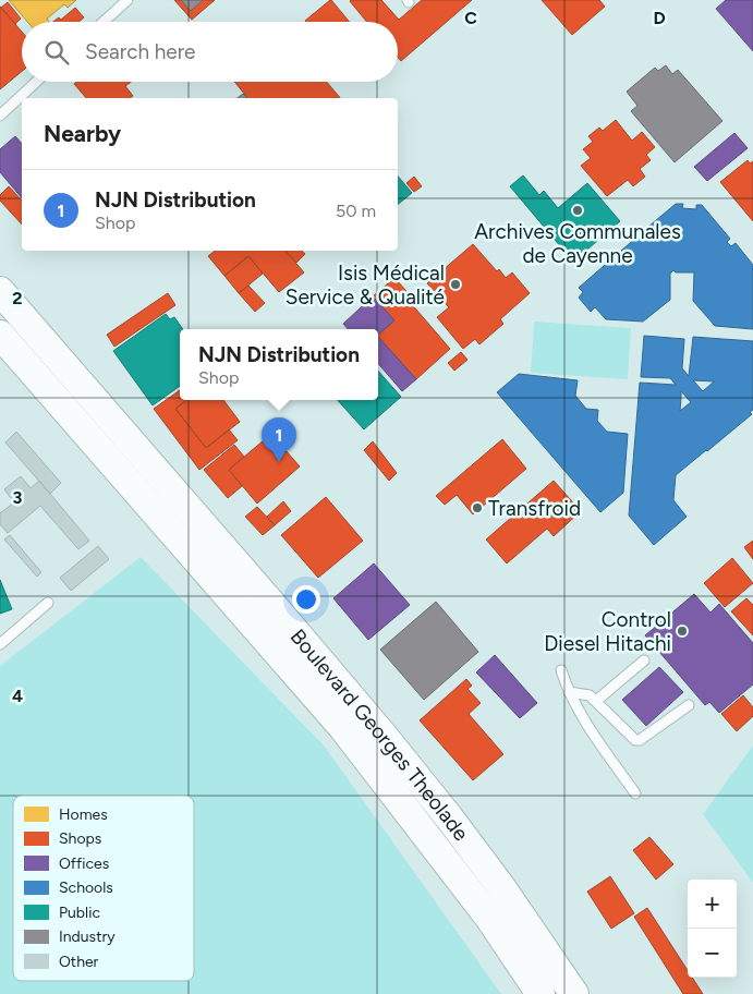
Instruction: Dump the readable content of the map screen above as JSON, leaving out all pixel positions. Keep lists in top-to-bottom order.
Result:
{
  "streets": {
    "main road": ["Boulevard Georges Theolade"]
  },
  "places": [
    "Archives Communales de Cayenne",
    "Isis Médical Service & Qualité",
    "Transfroid",
    "Control Diesel Hitachi"
  ],
  "legend": [
    "Homes",
    "Shops",
    "Offices",
    "Schools",
    "Public",
    "Industry",
    "Other"
  ],
  "page": {
    "search": "Search here",
    "heading": "Nearby",
    "list": [
      {
        "mark": "1",
        "name": "NJN Distribution",
        "note": "Shop",
        "value": "50 m"
      }
    ],
    "popup": ["NJN Distribution", "Shop"],
    "pins": "1",
    "map_buttons": ["+", "−"]
  },
  "grid": {
    "columns": ["C", "D"],
    "rows": ["2", "3", "4"]
  }
}
